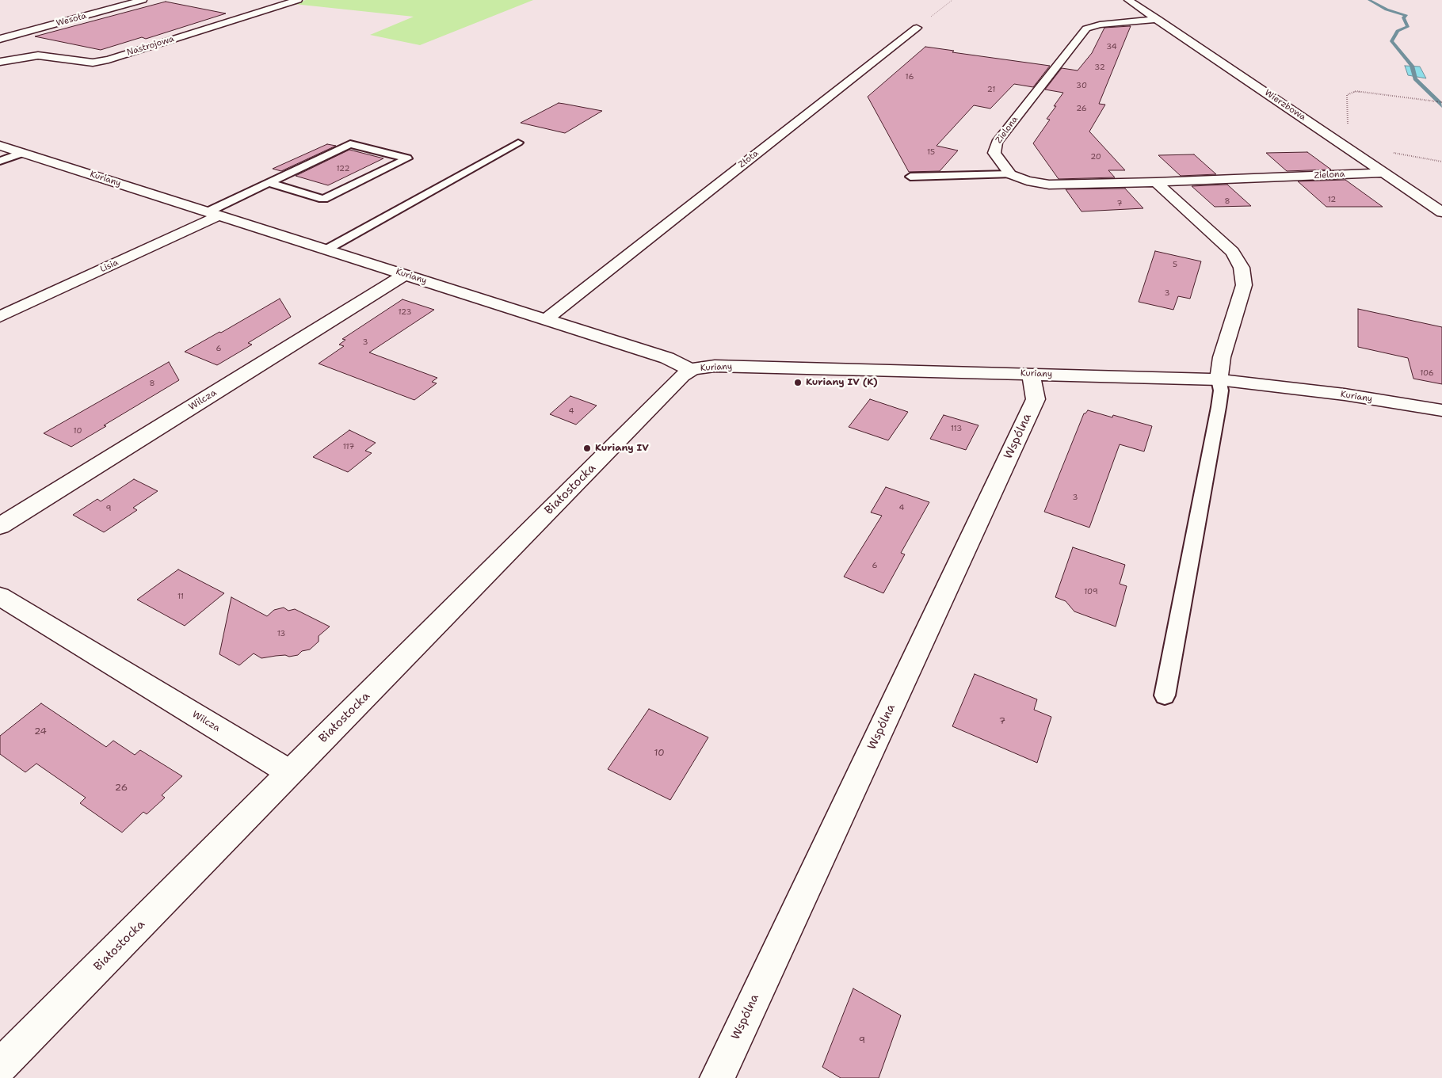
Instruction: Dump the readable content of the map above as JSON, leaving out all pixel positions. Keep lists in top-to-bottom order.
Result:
{
  "streets": {
    "street": [
      "Wesoła",
      "Nastrojowa",
      "Wierzbowa",
      "Zielona",
      "Złota",
      "Kuriany",
      "Lisia",
      "Wilcza",
      "Wspólna",
      "Białostocka"
    ]
  },
  "crossings": [
    ["Wierzbowa", "Zielona"],
    ["Złota", "Kuriany"],
    ["Kuriany", "Lisia"],
    ["Kuriany", "Wilcza"],
    ["Kuriany", "Wspólna"],
    ["Kuriany", "Białostocka"],
    ["Wilcza", "Białostocka"]
  ],
  "places": ["Kuriany IV (K)", "Kuriany IV"],
  "house_numbers": [
    "34",
    "32",
    "16",
    "30",
    "21",
    "26",
    "15",
    "20",
    "122",
    "12",
    "8",
    "7",
    "5",
    "3",
    "123",
    "3",
    "6",
    "106",
    "8",
    "4",
    "113",
    "10",
    "117",
    "3",
    "4",
    "9",
    "6",
    "109",
    "11",
    "13",
    "7",
    "24",
    "10",
    "26",
    "9"
  ]
}
